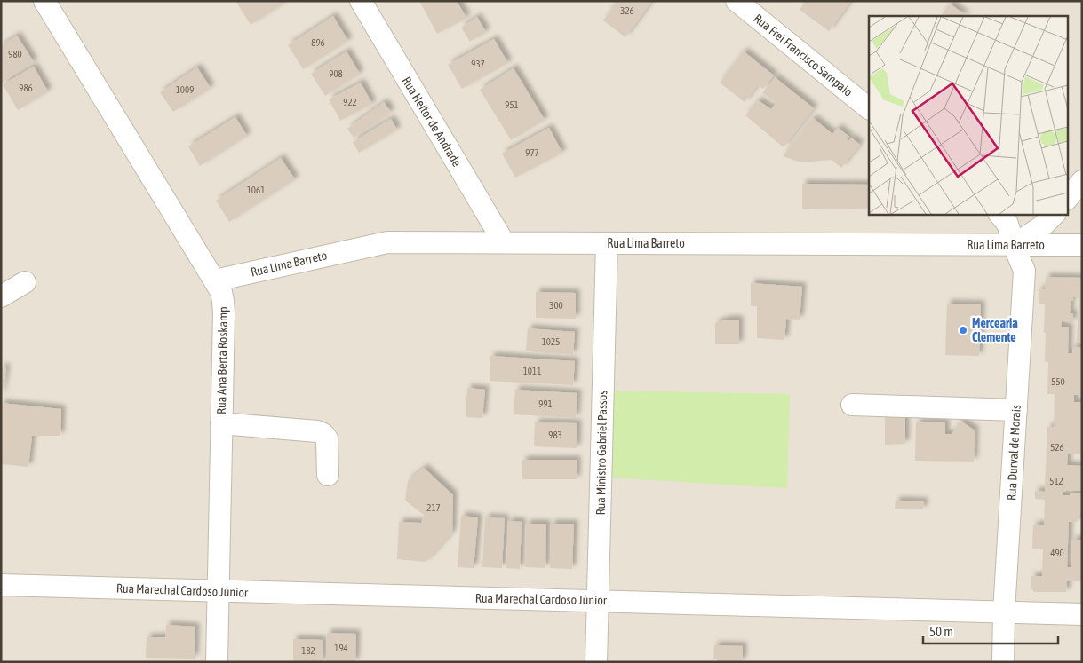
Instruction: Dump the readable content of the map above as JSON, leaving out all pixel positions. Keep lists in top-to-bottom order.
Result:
{
  "streets": {
    "street": [
      "Rua Frei Francisco Sampaio",
      "Rua Heitor de Andrade",
      "Rua Lima Barreto",
      "Rua Ana Berta Roskamp",
      "Rua Ministro Gabriel Passos",
      "Rua Durval de Morais",
      "Rua Marechal Cardoso Júnior"
    ]
  },
  "crossings": [
    ["Rua Heitor de Andrade", "Rua Lima Barreto"],
    ["Rua Lima Barreto", "Rua Ana Berta Roskamp"],
    ["Rua Lima Barreto", "Rua Ministro Gabriel Passos"],
    ["Rua Lima Barreto", "Rua Durval de Morais"],
    ["Rua Ana Berta Roskamp", "Rua Marechal Cardoso Júnior"],
    ["Rua Ministro Gabriel Passos", "Rua Marechal Cardoso Júnior"],
    ["Rua Durval de Morais", "Rua Marechal Cardoso Júnior"]
  ],
  "places": ["Mercearia Clemente"],
  "house_numbers": [
    "326",
    "896",
    "980",
    "937",
    "908",
    "986",
    "1009",
    "922",
    "951",
    "977",
    "1061",
    "300",
    "1025",
    "1011",
    "550",
    "991",
    "983",
    "526",
    "512",
    "217",
    "490",
    "194",
    "182"
  ],
  "scale_bar": "50 m"
}
